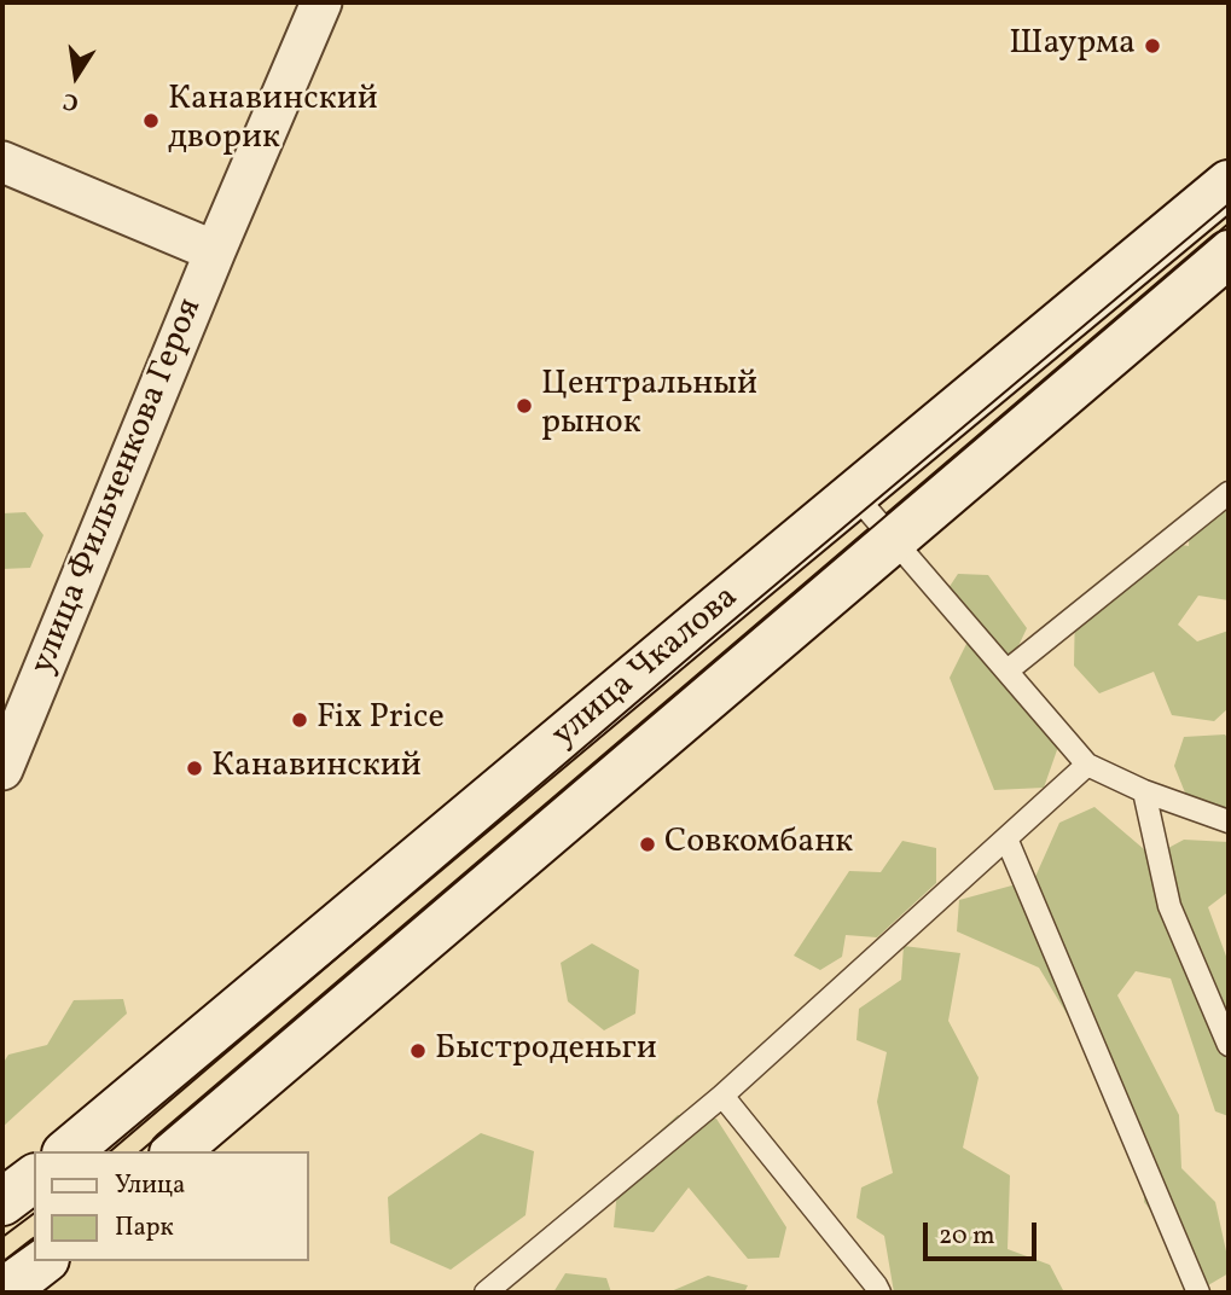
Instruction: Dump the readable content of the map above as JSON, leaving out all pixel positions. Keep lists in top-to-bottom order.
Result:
{
  "streets": {
    "main road": ["улица Чкалова"],
    "street": ["улица Фильченкова Героя"]
  },
  "places": [
    "Шаурма",
    "Канавинский дворик",
    "Центральный рынок",
    "Fix Price",
    "Канавинский",
    "Совкомбанк",
    "Быстроденьги"
  ],
  "legend": ["Улица", "Парк"],
  "scale_bar": "20 m",
  "north": "bottom"
}
